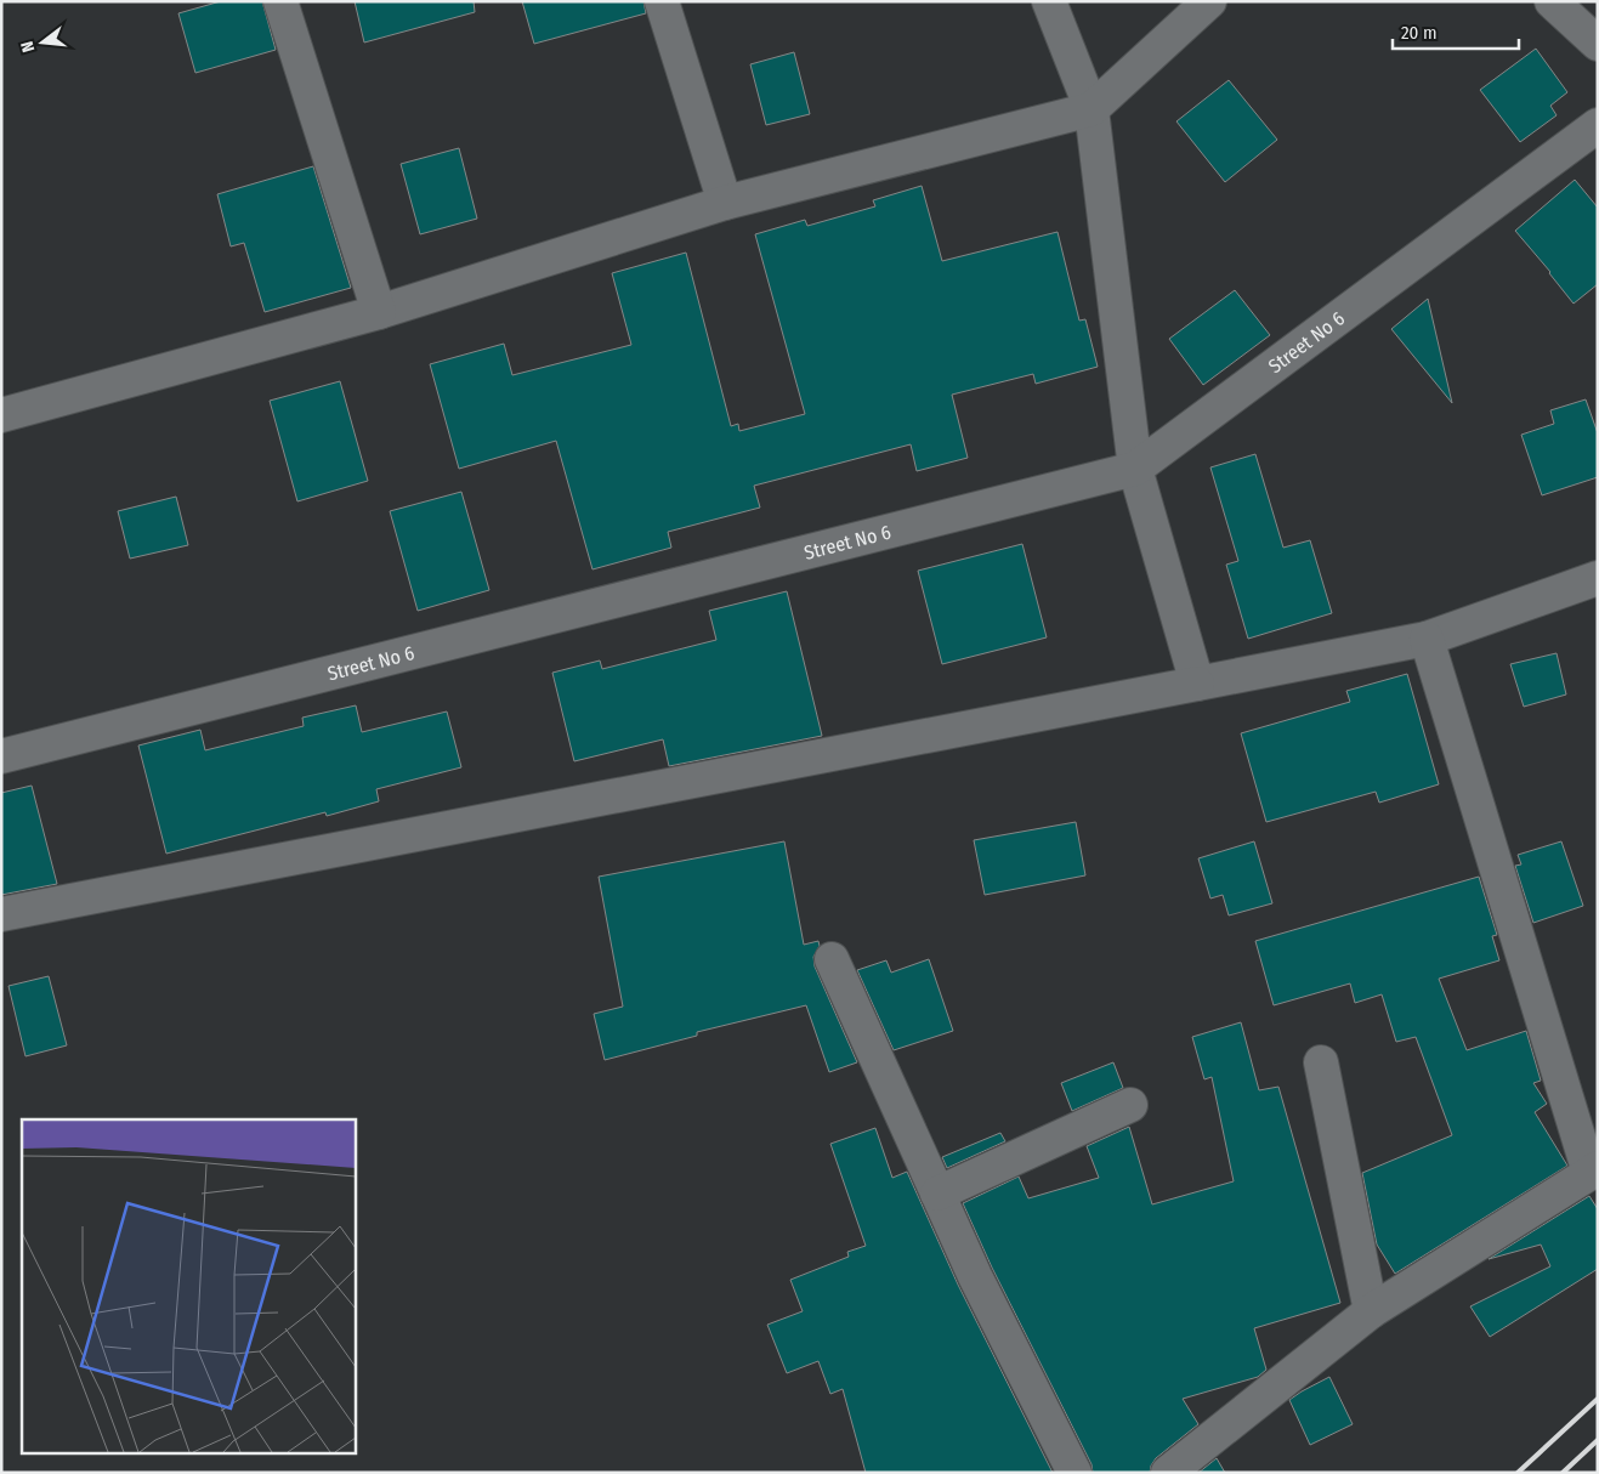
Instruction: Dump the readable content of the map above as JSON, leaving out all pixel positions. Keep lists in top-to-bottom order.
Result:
{
  "streets": {
    "street": ["Street No 6"]
  },
  "scale_bar": "20 m",
  "north": "left"
}
